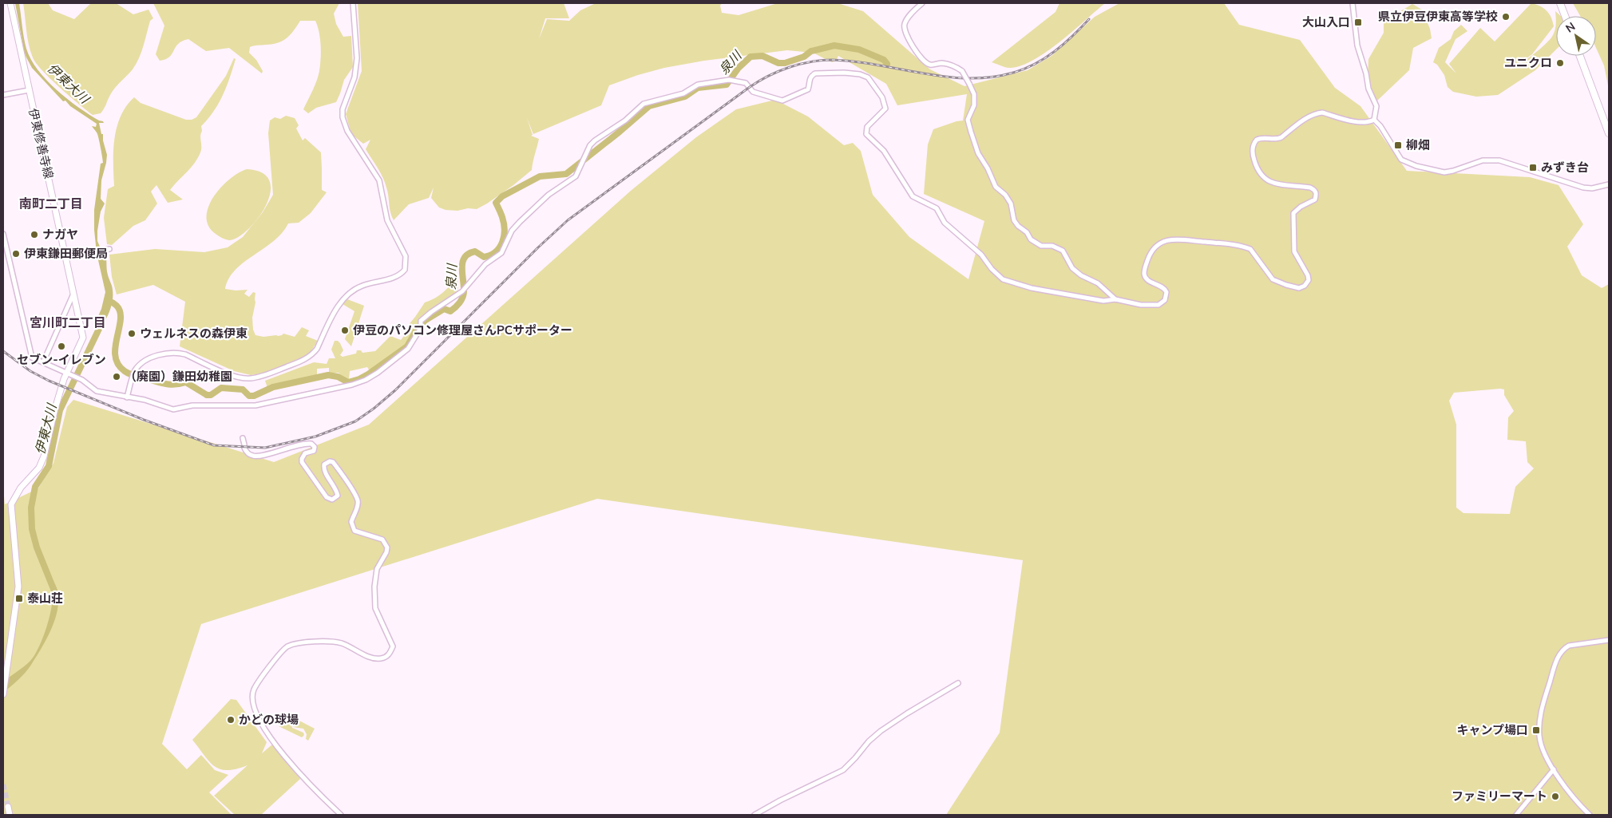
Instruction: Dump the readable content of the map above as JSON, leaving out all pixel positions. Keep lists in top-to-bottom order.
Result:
{
  "streets": {
    "main road": ["伊東修善寺線"]
  },
  "districts": ["南町二丁目", "宮川町二丁目"],
  "water": ["泉川", "伊東大川"],
  "places": {
    "other": [
      "県立伊豆伊東高等学校",
      "ユニクロ",
      "ナガヤ",
      "伊東鎌田郵便局",
      "伊豆のパソコン修理屋さんPCサポーター",
      "ウェルネスの森伊東",
      "セブン-イレブン",
      "（廃園）鎌田幼稚園",
      "かどの球場",
      "ファミリーマート"
    ],
    "transit": [
      "大山入口",
      "柳畑",
      "みずき台",
      "泰山荘",
      "キャンプ場口"
    ]
  },
  "north": "top left"
}
